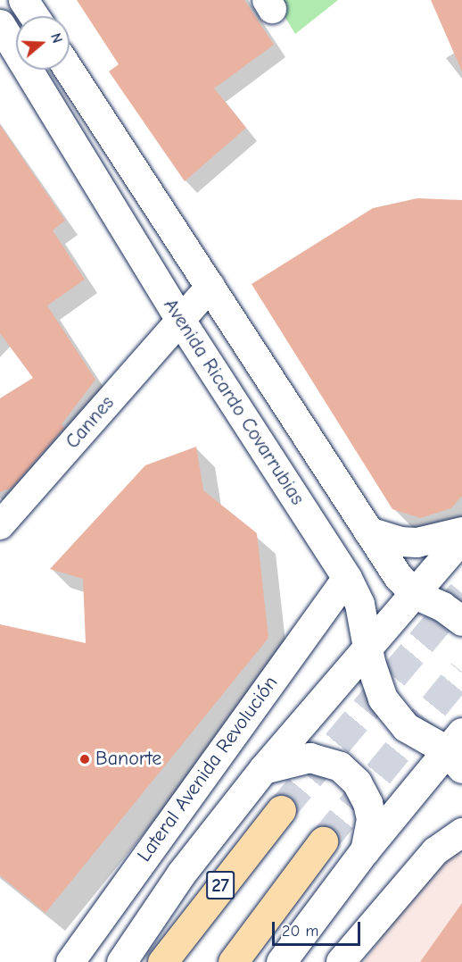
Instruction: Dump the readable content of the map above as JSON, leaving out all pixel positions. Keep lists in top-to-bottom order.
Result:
{
  "streets": {
    "main road": ["27"],
    "street": ["Avenida Ricardo Covarrubias", "Cannes", "Lateral Avenida Revolución"]
  },
  "crossings": [
    ["Avenida Ricardo Covarrubias", "Cannes"],
    ["Avenida Ricardo Covarrubias", "Lateral Avenida Revolución"]
  ],
  "places": ["Banorte"],
  "scale_bar": "20 m",
  "north": "right"
}
